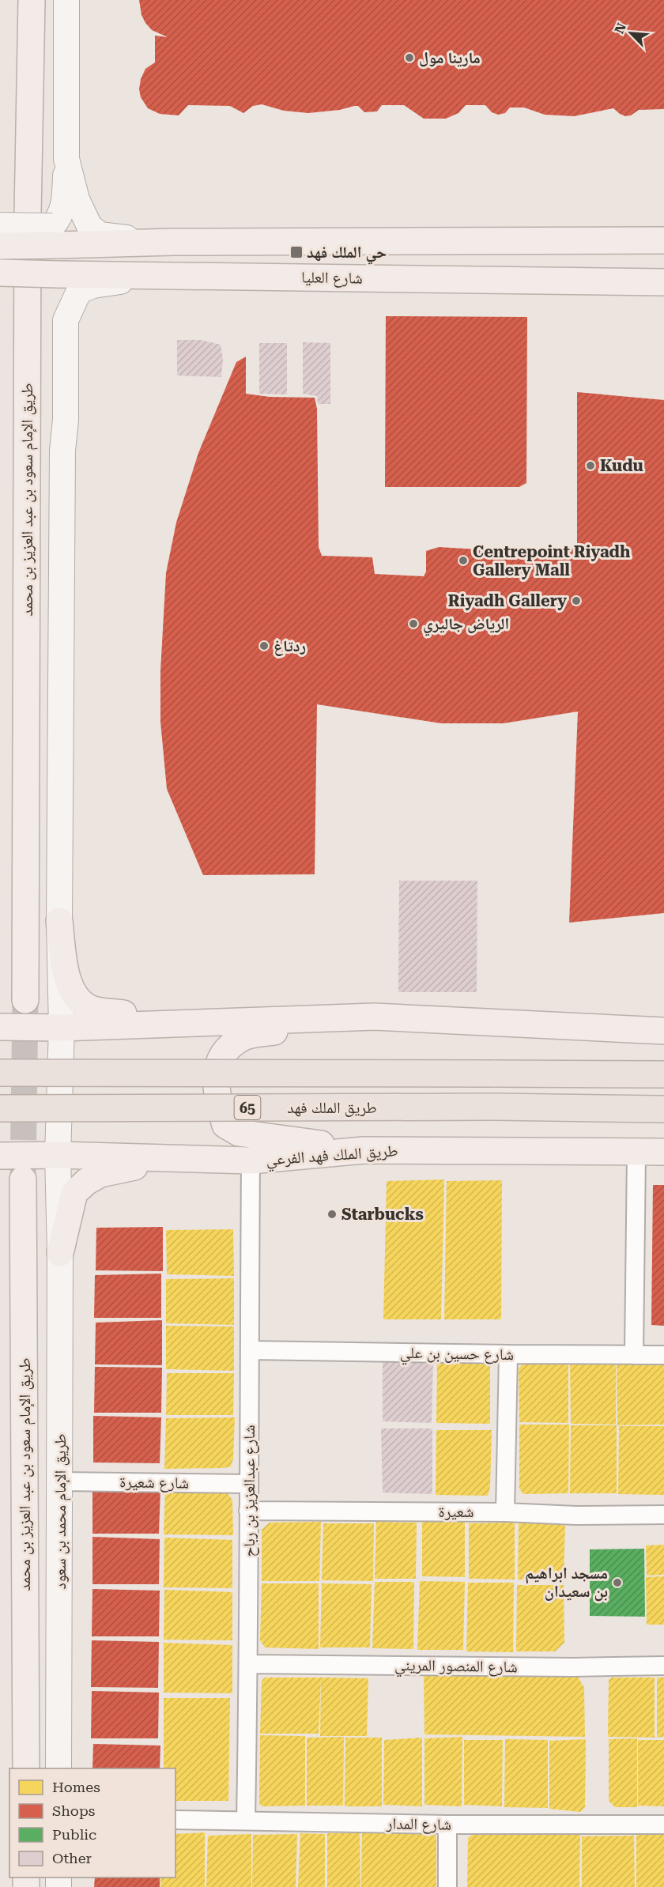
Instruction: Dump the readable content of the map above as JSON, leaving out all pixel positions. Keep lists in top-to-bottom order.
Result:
{
  "streets": {
    "highway": ["65", "طريق الملك فهد"],
    "main road": ["شارع العليا", "طريق الإمام سعود بن عبد العزيز بن محمد", "طريق الملك فهد الفرعي"],
    "street": [
      "شارع حسين بن علي",
      "شارع شعيرة",
      "شارع عبدالعزيز بن رباح",
      "طريق الإمام محمد بن سعود",
      "شعيرة",
      "شارع المنصور المريني",
      "شارع المدار"
    ]
  },
  "crossings": [
    ["شارع العليا", "طريق الإمام محمد بن سعود"],
    ["طريق الملك فهد الفرعي", "شارع عبدالعزيز بن رباح"],
    ["طريق الملك فهد الفرعي", "طريق الإمام محمد بن سعود"],
    ["شارع حسين بن علي", "شارع عبدالعزيز بن رباح"],
    ["شارع شعيرة", "شارع عبدالعزيز بن رباح"],
    ["شارع شعيرة", "طريق الإمام محمد بن سعود"],
    ["شارع عبدالعزيز بن رباح", "شعيرة"],
    ["شارع عبدالعزيز بن رباح", "شارع المنصور المريني"],
    ["شارع عبدالعزيز بن رباح", "شارع المدار"]
  ],
  "places": {
    "other": [
      "مارينا مول",
      "Kudu",
      "Centrepoint Riyadh Gallery Mall",
      "Riyadh Gallery",
      "الرياض جاليري",
      "ردتاغ",
      "Starbucks",
      "مسجد ابراهيم بن سعيدان"
    ],
    "transit": ["حي الملك فهد"]
  },
  "legend": [
    "Homes",
    "Shops",
    "Public",
    "Other"
  ],
  "north": "top left"
}
